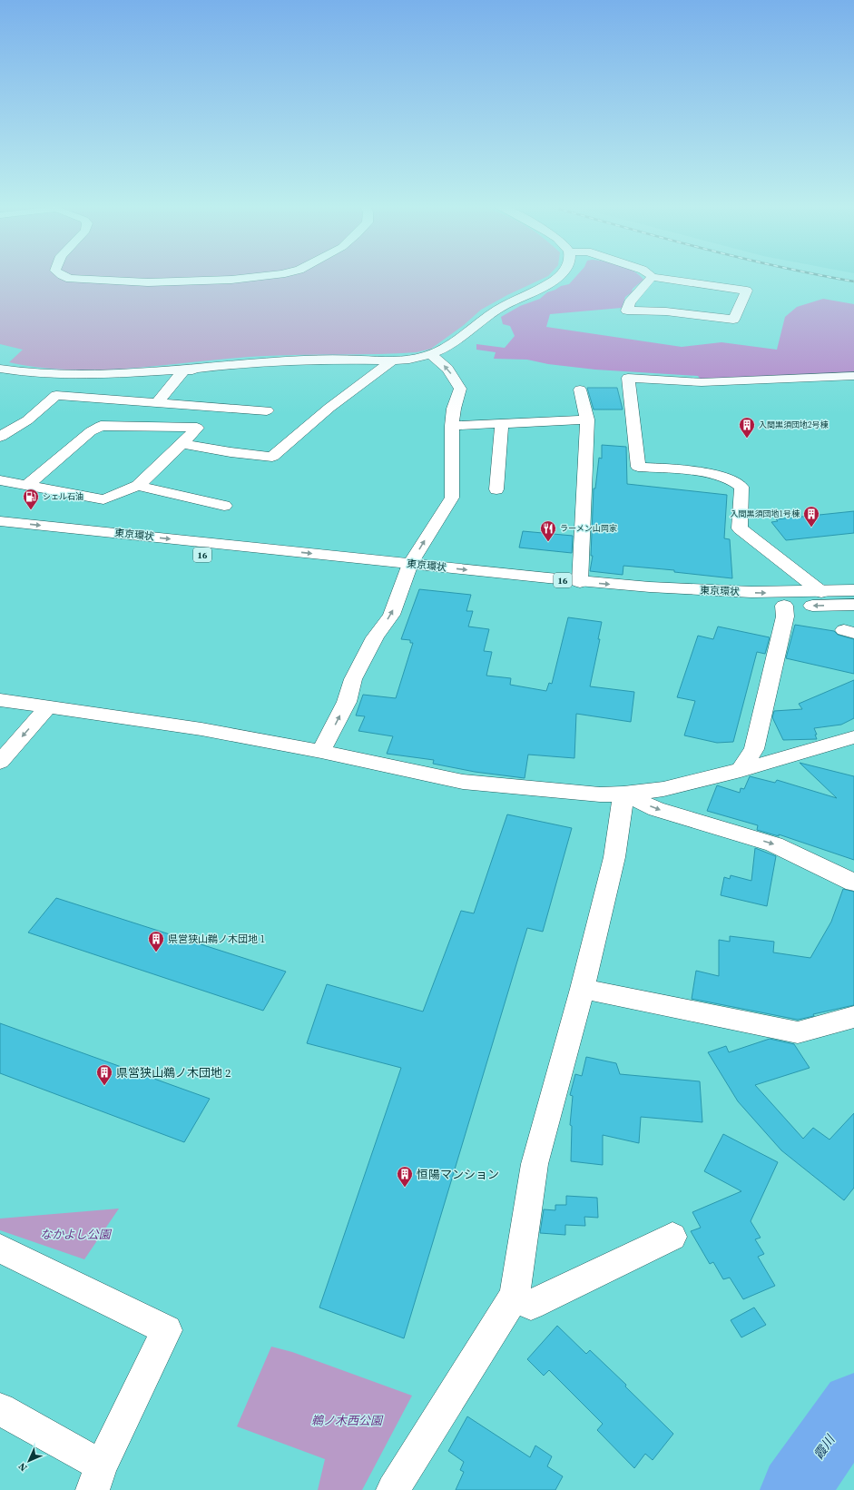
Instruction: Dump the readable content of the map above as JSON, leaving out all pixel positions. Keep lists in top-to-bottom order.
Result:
{
  "streets": {
    "main road": ["東京環状", "16"]
  },
  "water": ["霞川"],
  "parks": ["なかよし公園", "鵜ノ木西公園"],
  "places": {
    "building": [
      "入間黒須団地2号棟",
      "入間黒須団地1号棟",
      "県営狭山鵜ノ木団地 1",
      "県営狭山鵜ノ木団地 2",
      "恒陽マンション"
    ],
    "fuel station": ["シェル石油"],
    "restaurant": ["ラーメン山岡家"]
  },
  "north": "bottom left"
}
